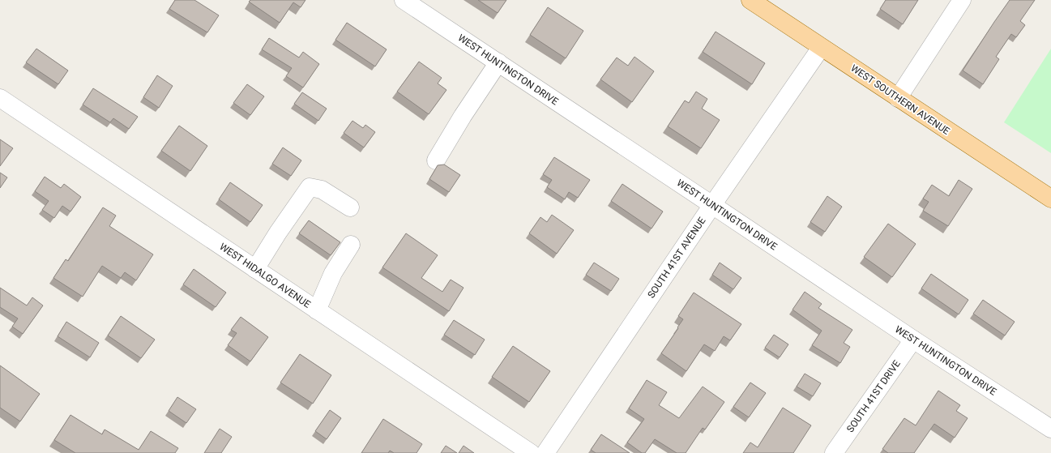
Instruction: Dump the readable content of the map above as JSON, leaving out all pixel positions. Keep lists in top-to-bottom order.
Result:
{
  "streets": {
    "main road": ["WEST SOUTHERN AVENUE"],
    "street": [
      "WEST HUNTINGTON DRIVE",
      "SOUTH 41ST AVENUE",
      "WEST HIDALGO AVENUE",
      "SOUTH 41ST DRIVE"
    ]
  },
  "crossings": [
    ["WEST HUNTINGTON DRIVE", "SOUTH 41ST AVENUE"],
    ["WEST HUNTINGTON DRIVE", "SOUTH 41ST DRIVE"],
    ["WEST SOUTHERN AVENUE", "SOUTH 41ST AVENUE"]
  ]
}
